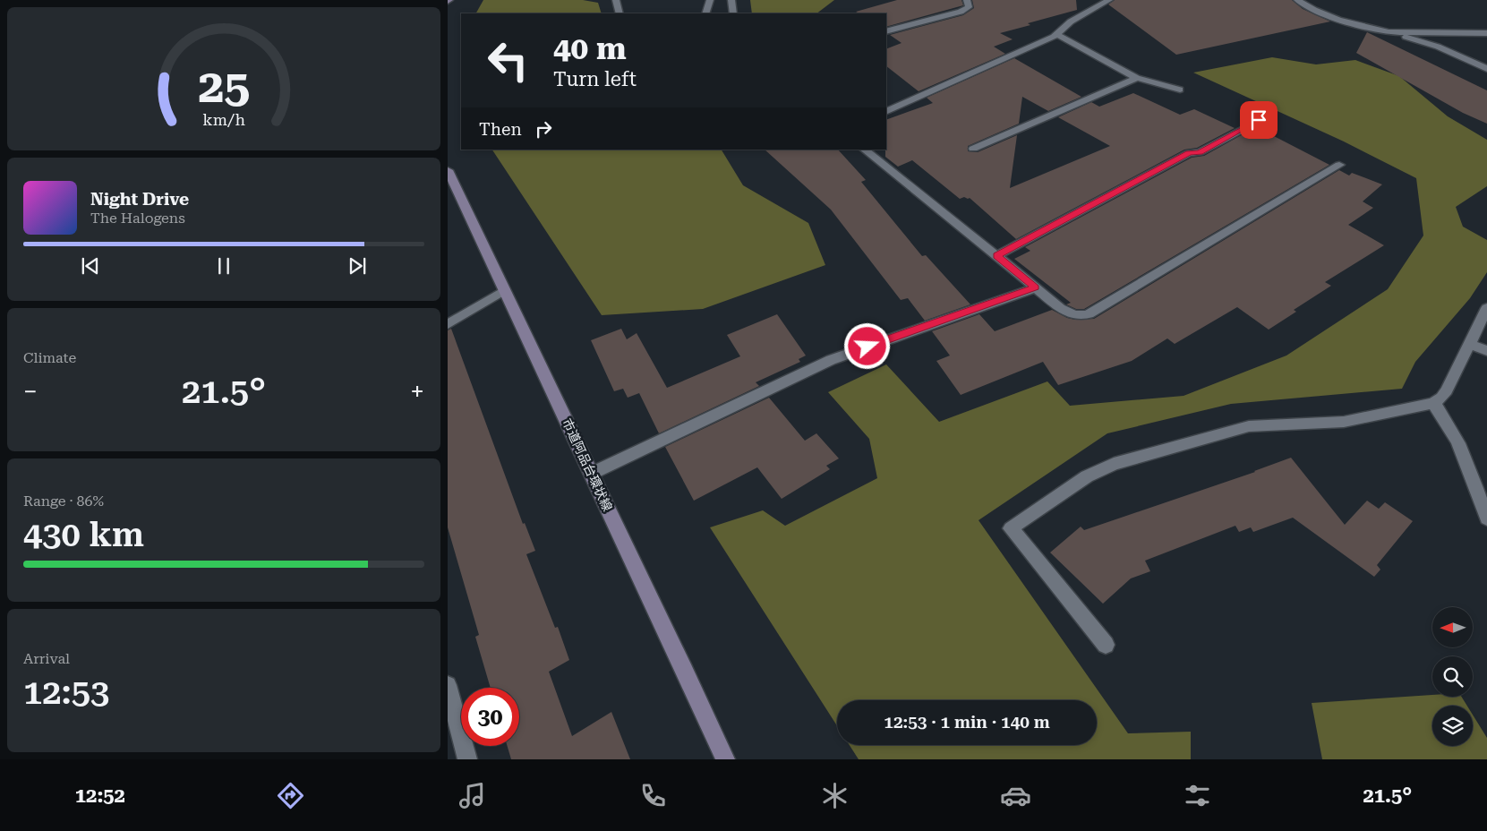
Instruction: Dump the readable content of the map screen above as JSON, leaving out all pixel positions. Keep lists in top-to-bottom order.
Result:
{
  "streets": {
    "street": ["市道阿品台環状線"]
  },
  "north": "left",
  "page": {
    "turn": ["40 m", "Turn left"],
    "then": "Then",
    "song": ["Night Drive", "The Halogens"],
    "tile": [
      "Climate",
      ["Range · 86%", "430 km"],
      ["Arrival", "12:53"]
    ],
    "heat": ["−", "21.5°", "+"],
    "limit": "30",
    "trip": "12:53 · 1 min · 140 m",
    "tabs": ["12:52", "21.5°"],
    "gauge": ["25", "km/h"]
  }
}
